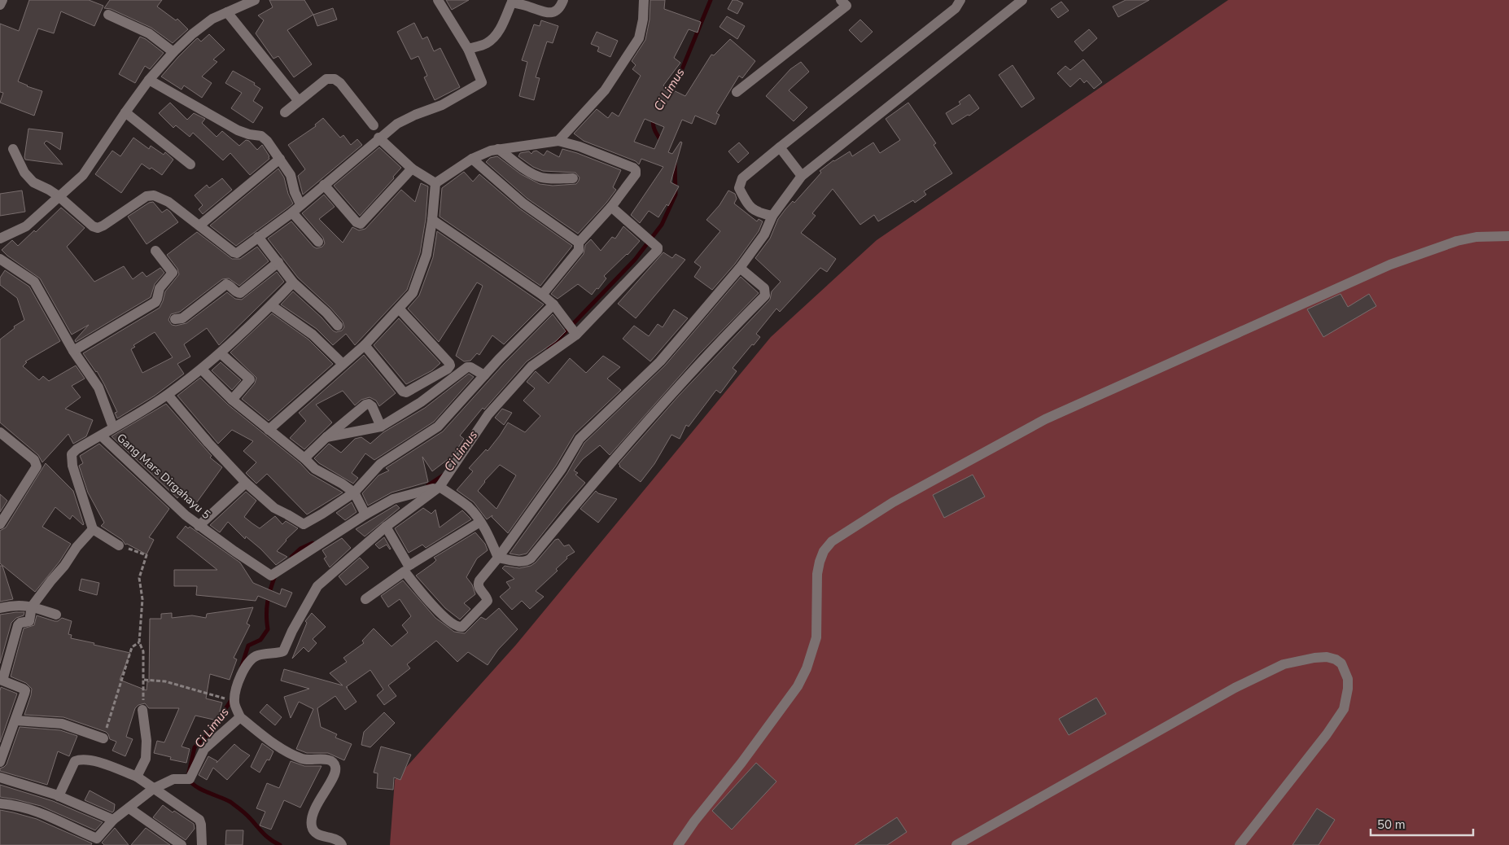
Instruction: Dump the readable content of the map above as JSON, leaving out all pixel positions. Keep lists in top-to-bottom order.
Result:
{
  "streets": {
    "street": ["Gang Mars Dirgahayu 5"]
  },
  "water": ["Ci Limus"],
  "scale_bar": "50 m"
}
